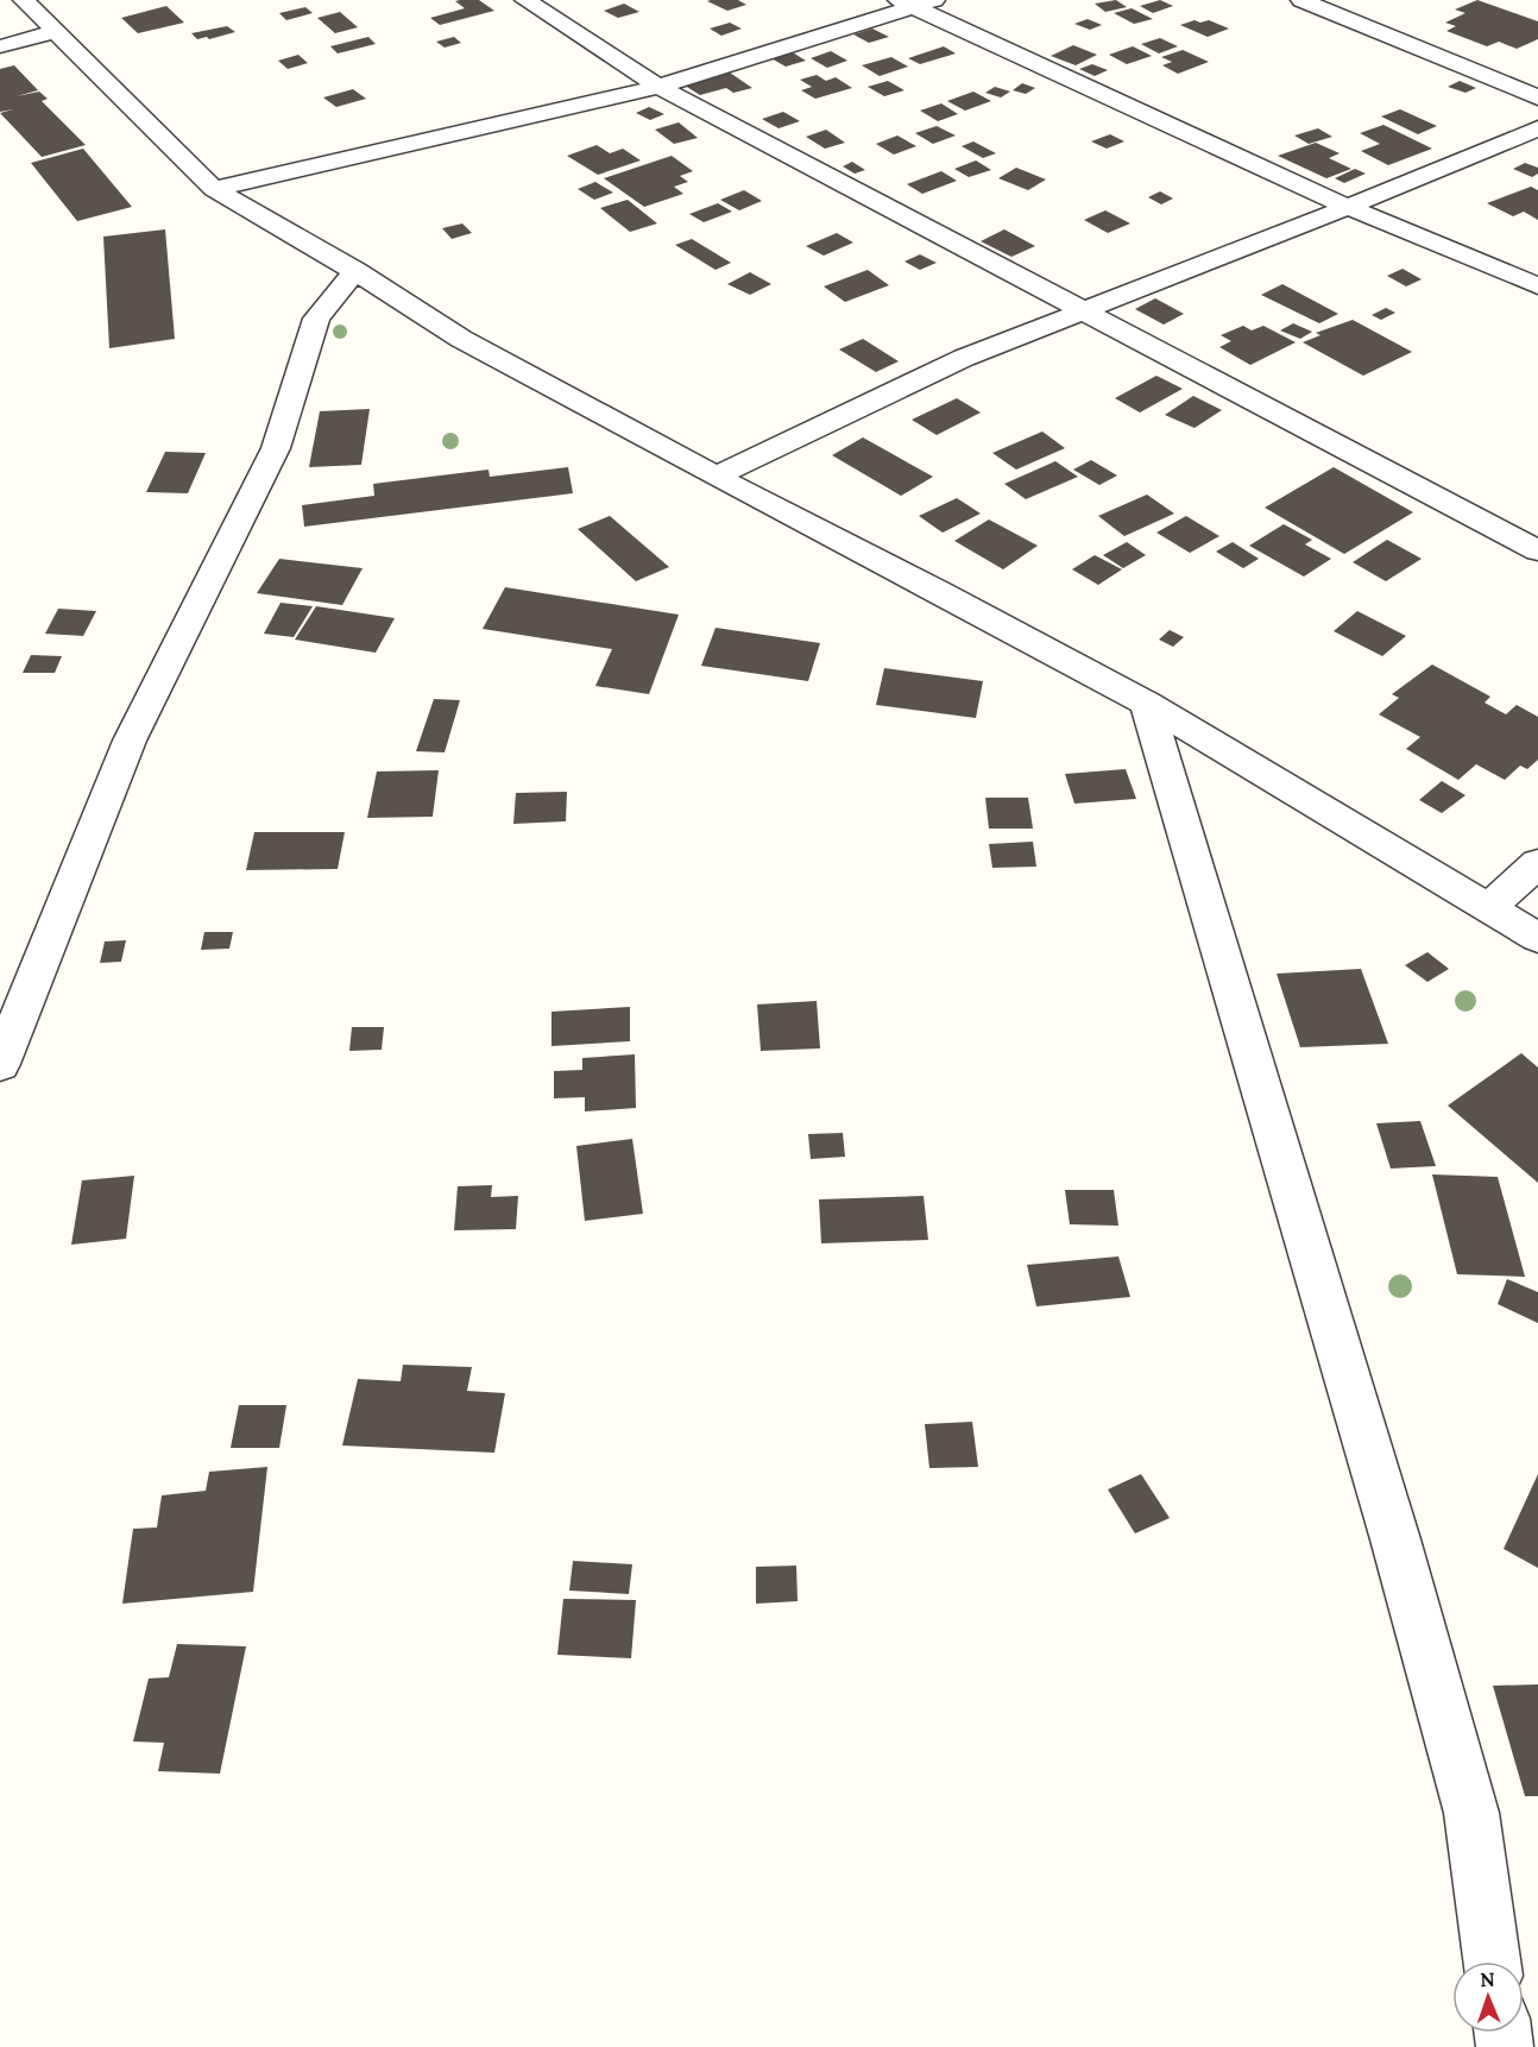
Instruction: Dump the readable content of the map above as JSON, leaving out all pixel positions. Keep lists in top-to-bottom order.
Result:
{
  "north": "top"
}
